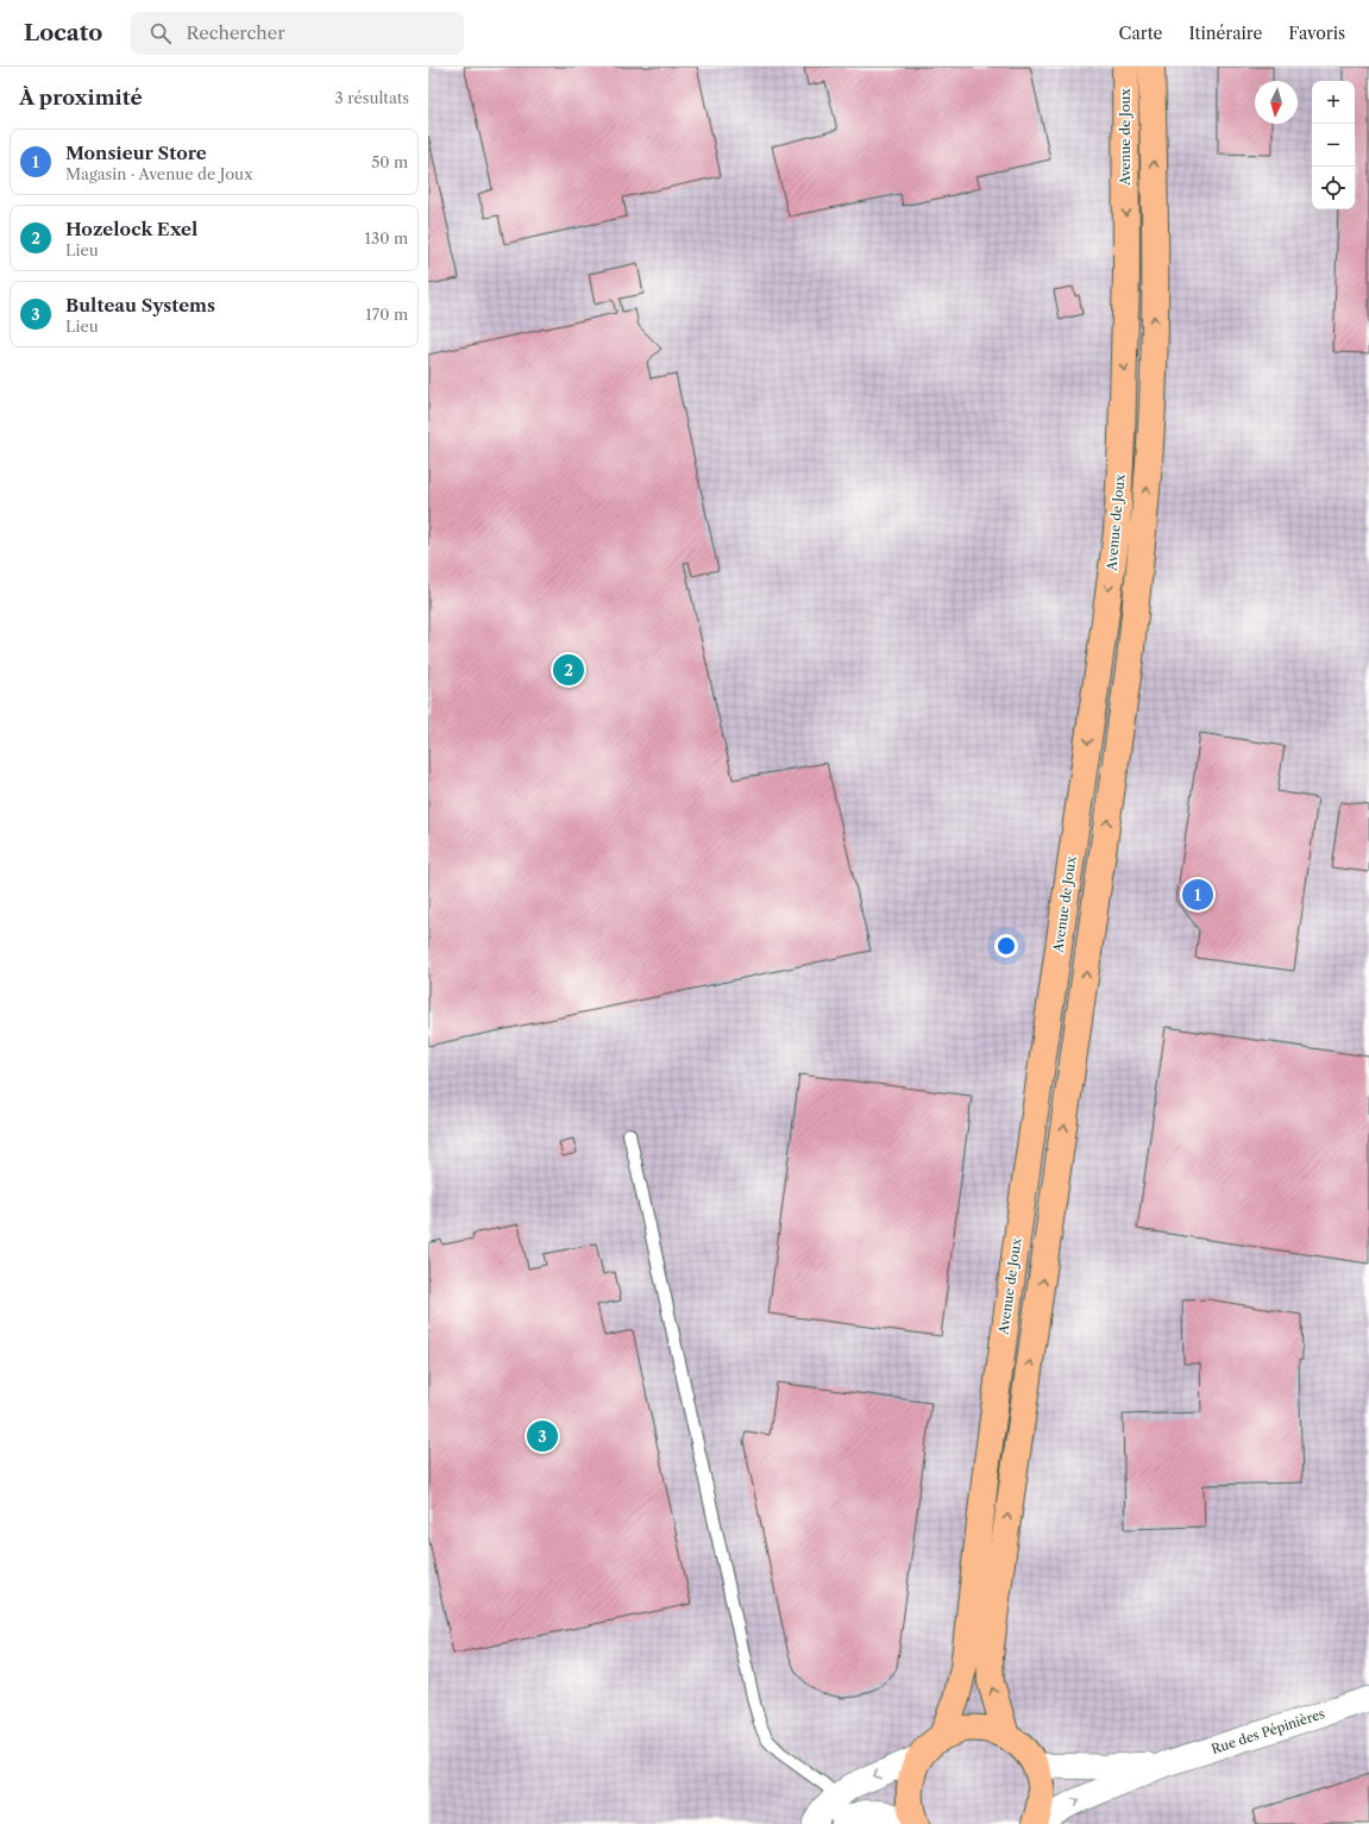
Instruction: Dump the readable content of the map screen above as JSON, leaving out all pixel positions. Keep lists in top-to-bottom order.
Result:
{
  "streets": {
    "main road": ["Avenue de Joux"],
    "street": ["Rue des Pépinières"]
  },
  "north": "bottom",
  "page": {
    "header": "Locato",
    "search": "Rechercher",
    "nav": ["Carte", "Itinéraire", "Favoris"],
    "heading": ["À proximité", "3 résultats"],
    "map_buttons": ["+", "−"],
    "list": [
      {
        "mark": "1",
        "name": "Monsieur Store",
        "note": "Magasin · Avenue de Joux",
        "value": "50 m"
      },
      {
        "mark": "2",
        "name": "Hozelock Exel",
        "note": "Lieu",
        "value": "130 m"
      },
      {
        "mark": "3",
        "name": "Bulteau Systems",
        "note": "Lieu",
        "value": "170 m"
      }
    ],
    "pins": ["2", "1", "3"]
  }
}
